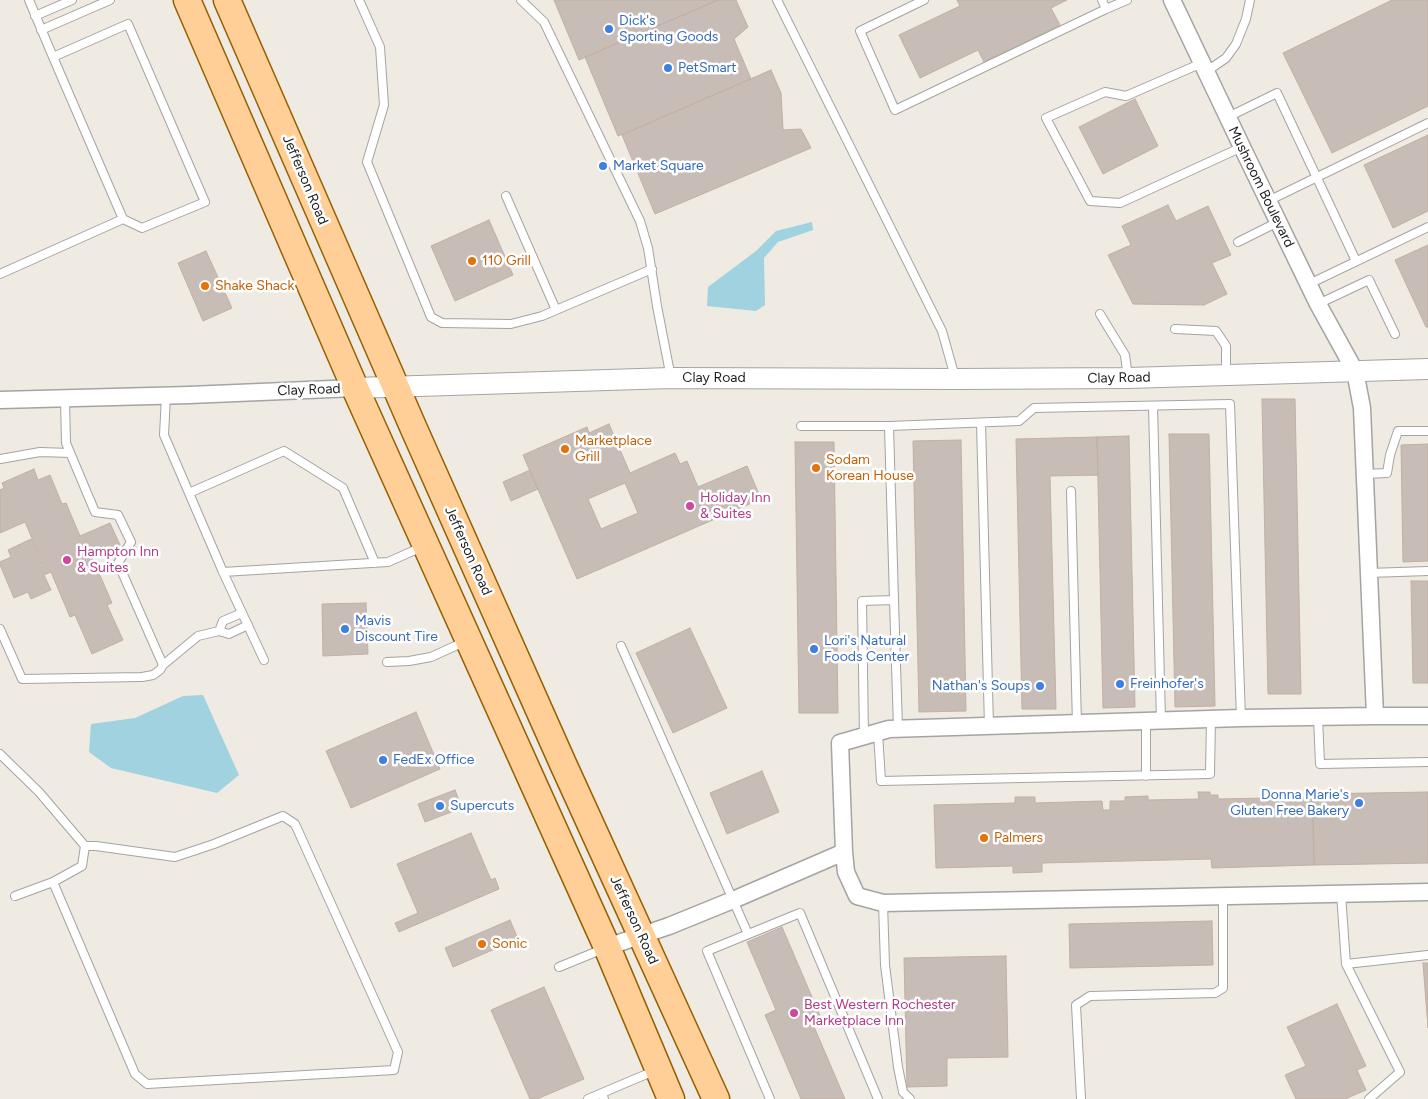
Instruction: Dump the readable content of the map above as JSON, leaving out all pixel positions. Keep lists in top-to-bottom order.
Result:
{
  "streets": {
    "main road": ["Jefferson Road"],
    "street": ["Mushroom Boulevard", "Clay Road"]
  },
  "crossings": [
    ["Jefferson Road", "Clay Road"],
    ["Mushroom Boulevard", "Clay Road"]
  ],
  "places": [
    "Dick's Sporting Goods",
    "PetSmart",
    "Market Square",
    "110 Grill",
    "Shake Shack",
    "Marketplace Grill",
    "Sodam Korean House",
    "Holiday Inn & Suites",
    "Hampton Inn & Suites",
    "Mavis Discount Tire",
    "Lori's Natural Foods Center",
    "Freinhofer's",
    "Nathan's Soups",
    "FedEx Office",
    "Donna Marie's Gluten Free Bakery",
    "Supercuts",
    "Palmers",
    "Sonic",
    "Best Western Rochester Marketplace Inn"
  ]
}
